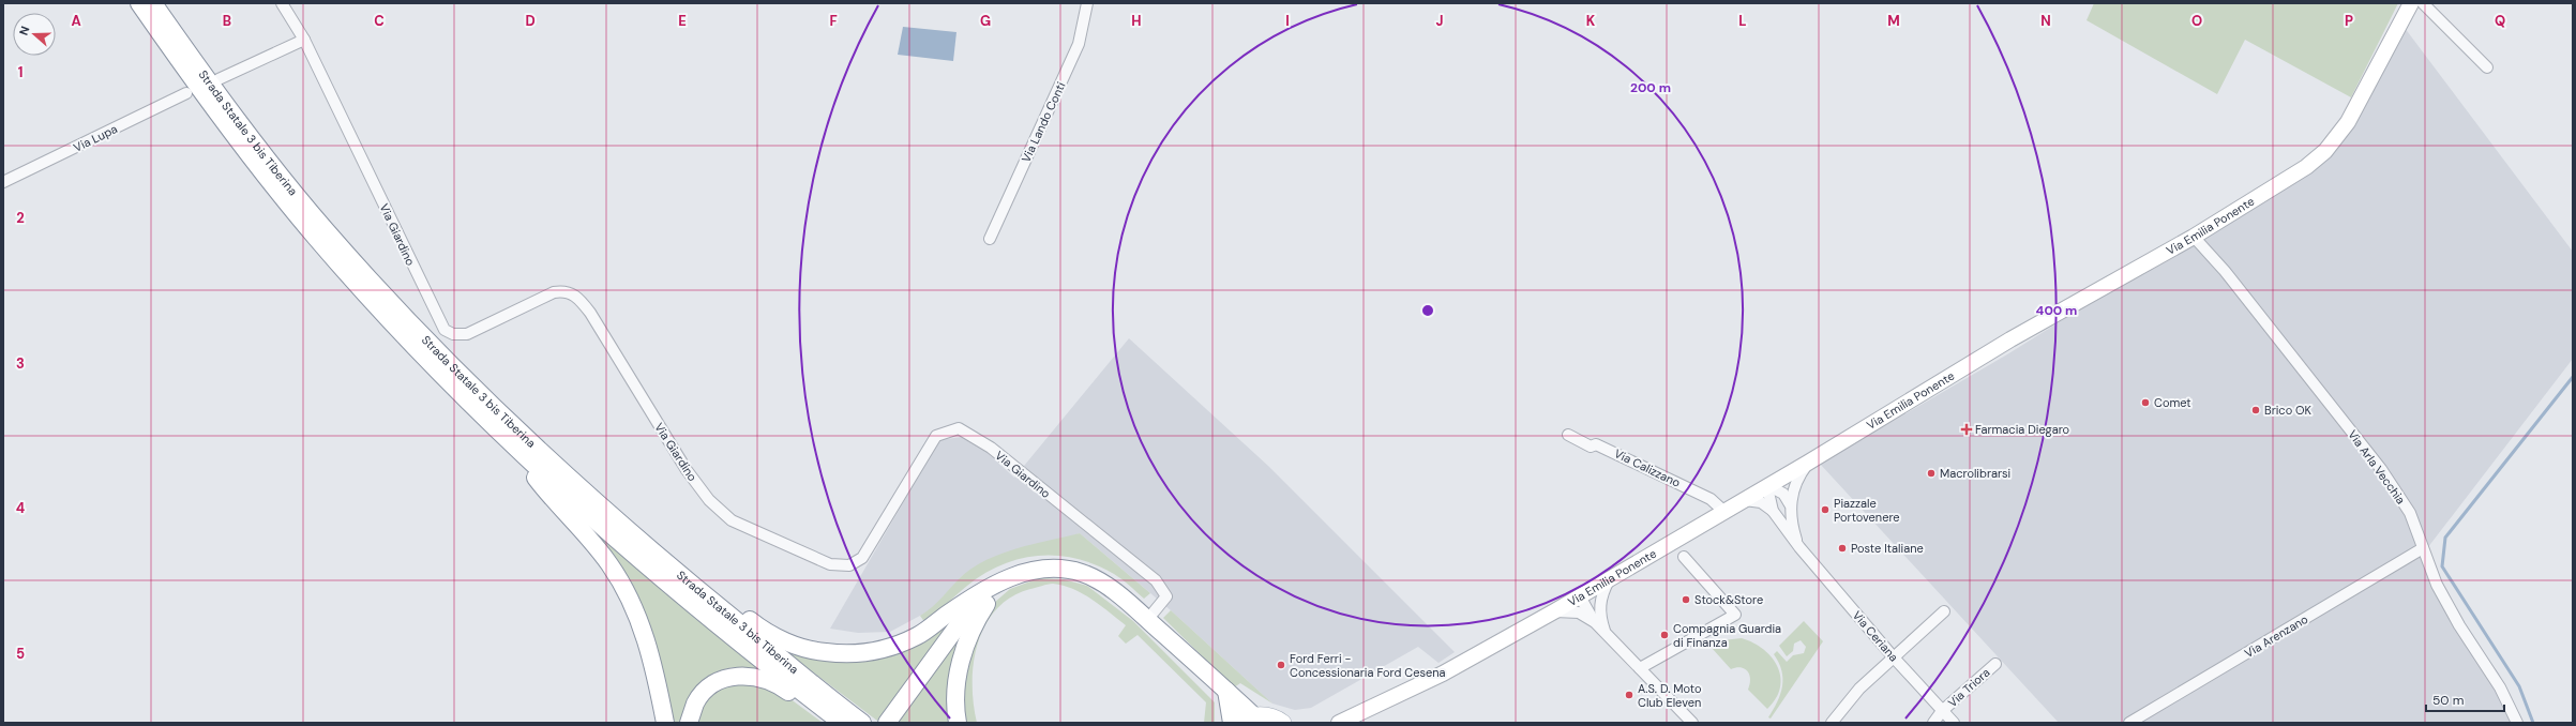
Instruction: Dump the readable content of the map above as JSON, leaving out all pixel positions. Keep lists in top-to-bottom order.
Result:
{
  "streets": {
    "highway": ["Strada Statale 3 bis Tiberina"],
    "main road": ["Via Emilia Ponente"],
    "street": [
      "Via Lando Conti",
      "Via Lupa",
      "Via Giardino",
      "Via Arla Vecchia",
      "Via Calizzano",
      "Via Ceriana",
      "Via Arenzano",
      "Via Triora"
    ]
  },
  "crossings": [
    ["Via Emilia Ponente", "Via Arla Vecchia"],
    ["Via Emilia Ponente", "Via Calizzano"],
    ["Via Emilia Ponente", "Via Ceriana"],
    ["Via Arla Vecchia", "Via Arenzano"],
    ["Via Ceriana", "Via Triora"]
  ],
  "places": {
    "other": [
      "Comet",
      "Brico OK",
      "Macrolibrarsi",
      "Piazzale Portovenere",
      "Poste Italiane",
      "Stock&Store",
      "Compagnia Guardia di Finanza",
      "Ford Ferri - Concessionaria Ford Cesena",
      "A.S. D. Moto Club Eleven"
    ],
    "health": ["Farmacia Diegaro"]
  },
  "scale_bar": "50 m",
  "north": "left",
  "grid": {
    "columns": [
      "A",
      "B",
      "C",
      "D",
      "E",
      "F",
      "G",
      "H",
      "I",
      "J",
      "K",
      "L",
      "M",
      "N",
      "O",
      "P",
      "Q"
    ],
    "rows": [
      "1",
      "2",
      "3",
      "4",
      "5"
    ]
  },
  "rings": ["200 m", "400 m"]
}
